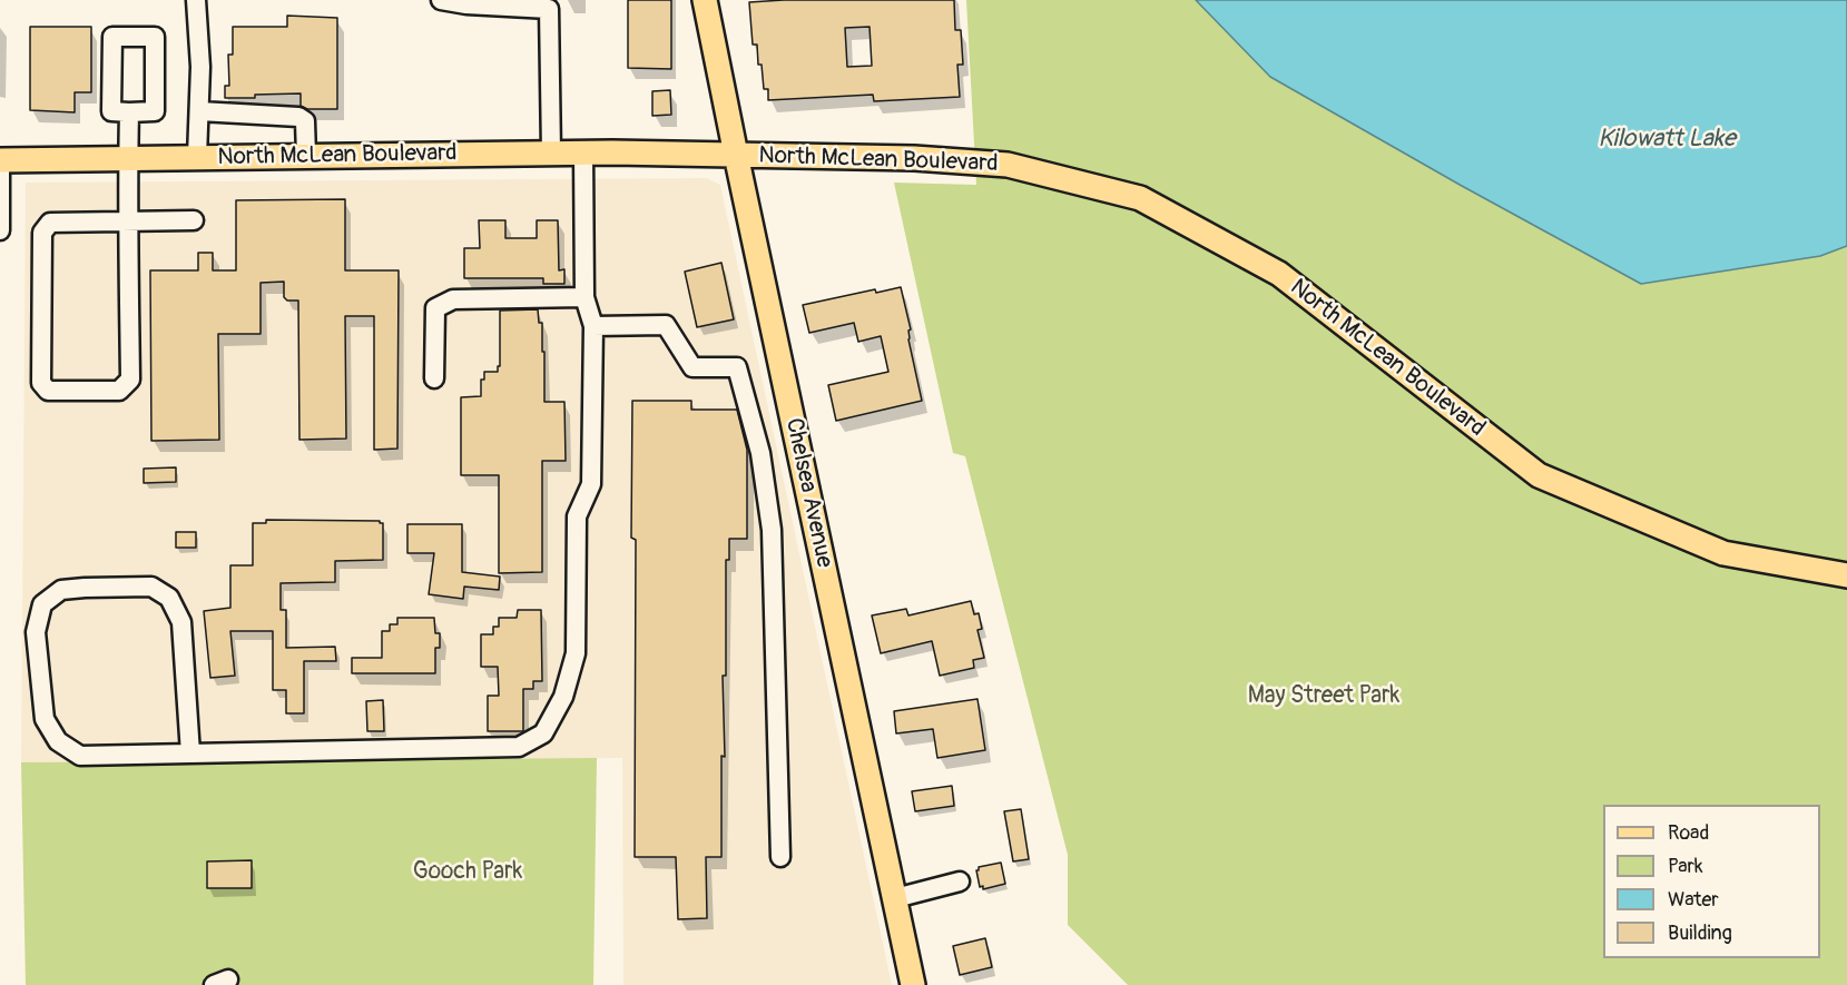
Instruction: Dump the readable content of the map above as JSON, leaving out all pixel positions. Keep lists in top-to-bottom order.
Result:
{
  "streets": {
    "main road": ["North McLean Boulevard", "Chelsea Avenue"]
  },
  "crossings": [
    ["North McLean Boulevard", "Chelsea Avenue"]
  ],
  "water": ["Kilowatt Lake"],
  "parks": ["May Street Park", "Gooch Park"],
  "legend": [
    "Road",
    "Park",
    "Water",
    "Building"
  ]
}
